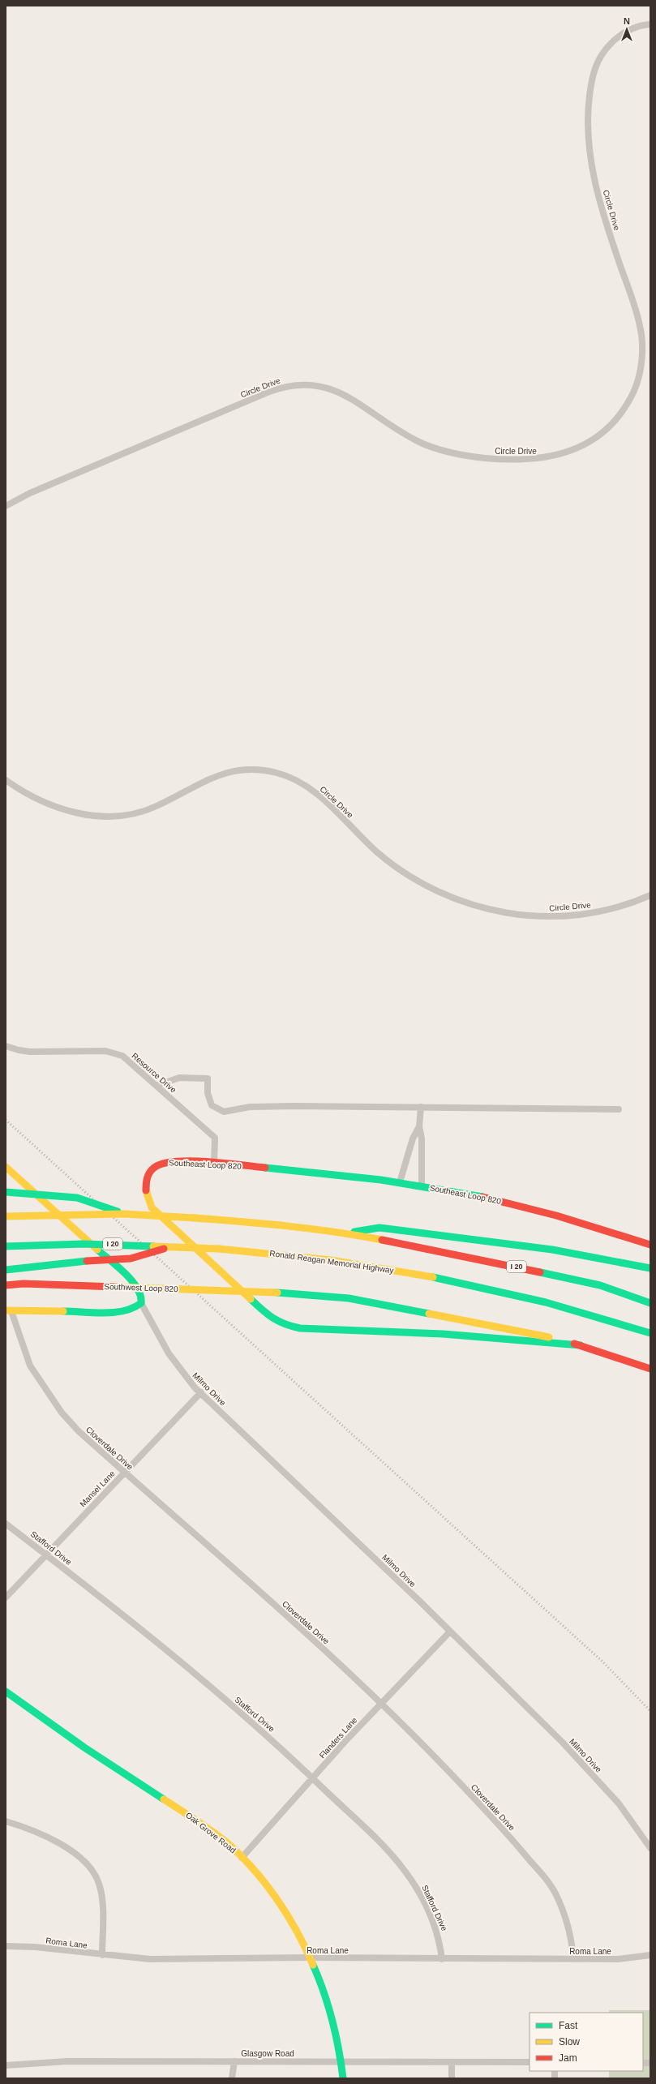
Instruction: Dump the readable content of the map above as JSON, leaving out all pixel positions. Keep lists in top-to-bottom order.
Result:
{
  "streets": {
    "main road": [
      "Southeast Loop 820",
      "I 20",
      "Ronald Reagan Memorial Highway",
      "Southwest Loop 820",
      "Oak Grove Road"
    ],
    "street": [
      "Circle Drive",
      "Resource Drive",
      "Milmo Drive",
      "Cloverdale Drive",
      "Mansel Lane",
      "Stafford Drive",
      "Flanders Lane",
      "Roma Lane",
      "Glasgow Road"
    ]
  },
  "crossings": [
    ["Resource Drive", "Southeast Loop 820"],
    ["Southeast Loop 820", "Southwest Loop 820"],
    ["Milmo Drive", "Mansel Lane"],
    ["Milmo Drive", "Flanders Lane"],
    ["Cloverdale Drive", "Mansel Lane"],
    ["Cloverdale Drive", "Flanders Lane"],
    ["Cloverdale Drive", "Roma Lane"],
    ["Mansel Lane", "Stafford Drive"],
    ["Stafford Drive", "Flanders Lane"],
    ["Stafford Drive", "Roma Lane"],
    ["Flanders Lane", "Oak Grove Road"],
    ["Oak Grove Road", "Roma Lane"],
    ["Oak Grove Road", "Glasgow Road"]
  ],
  "legend": ["Fast", "Slow", "Jam"],
  "north": "top"
}
